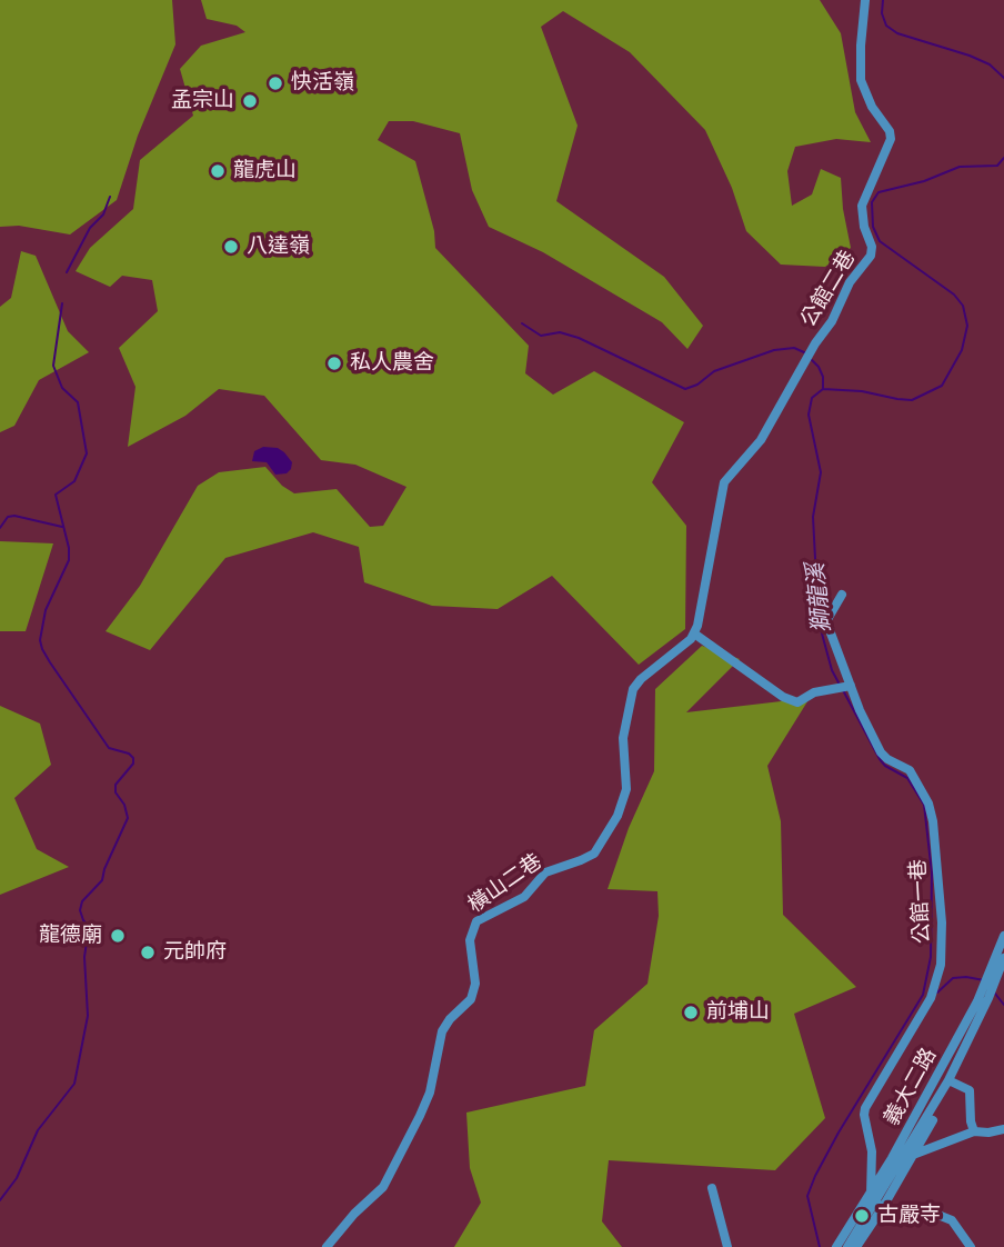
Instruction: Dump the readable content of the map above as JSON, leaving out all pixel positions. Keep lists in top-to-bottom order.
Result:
{
  "streets": {
    "street": [
      "公館二巷",
      "橫山二巷",
      "公館一巷",
      "義大二路"
    ]
  },
  "crossings": [
    ["公館二巷", "橫山二巷"],
    ["公館一巷", "義大二路"]
  ],
  "water": ["獅龍溪"],
  "places": [
    "快活嶺",
    "孟宗山",
    "龍虎山",
    "八達嶺",
    "私人農舍",
    "龍德廟",
    "元帥府",
    "前埔山",
    "古嚴寺"
  ]
}
